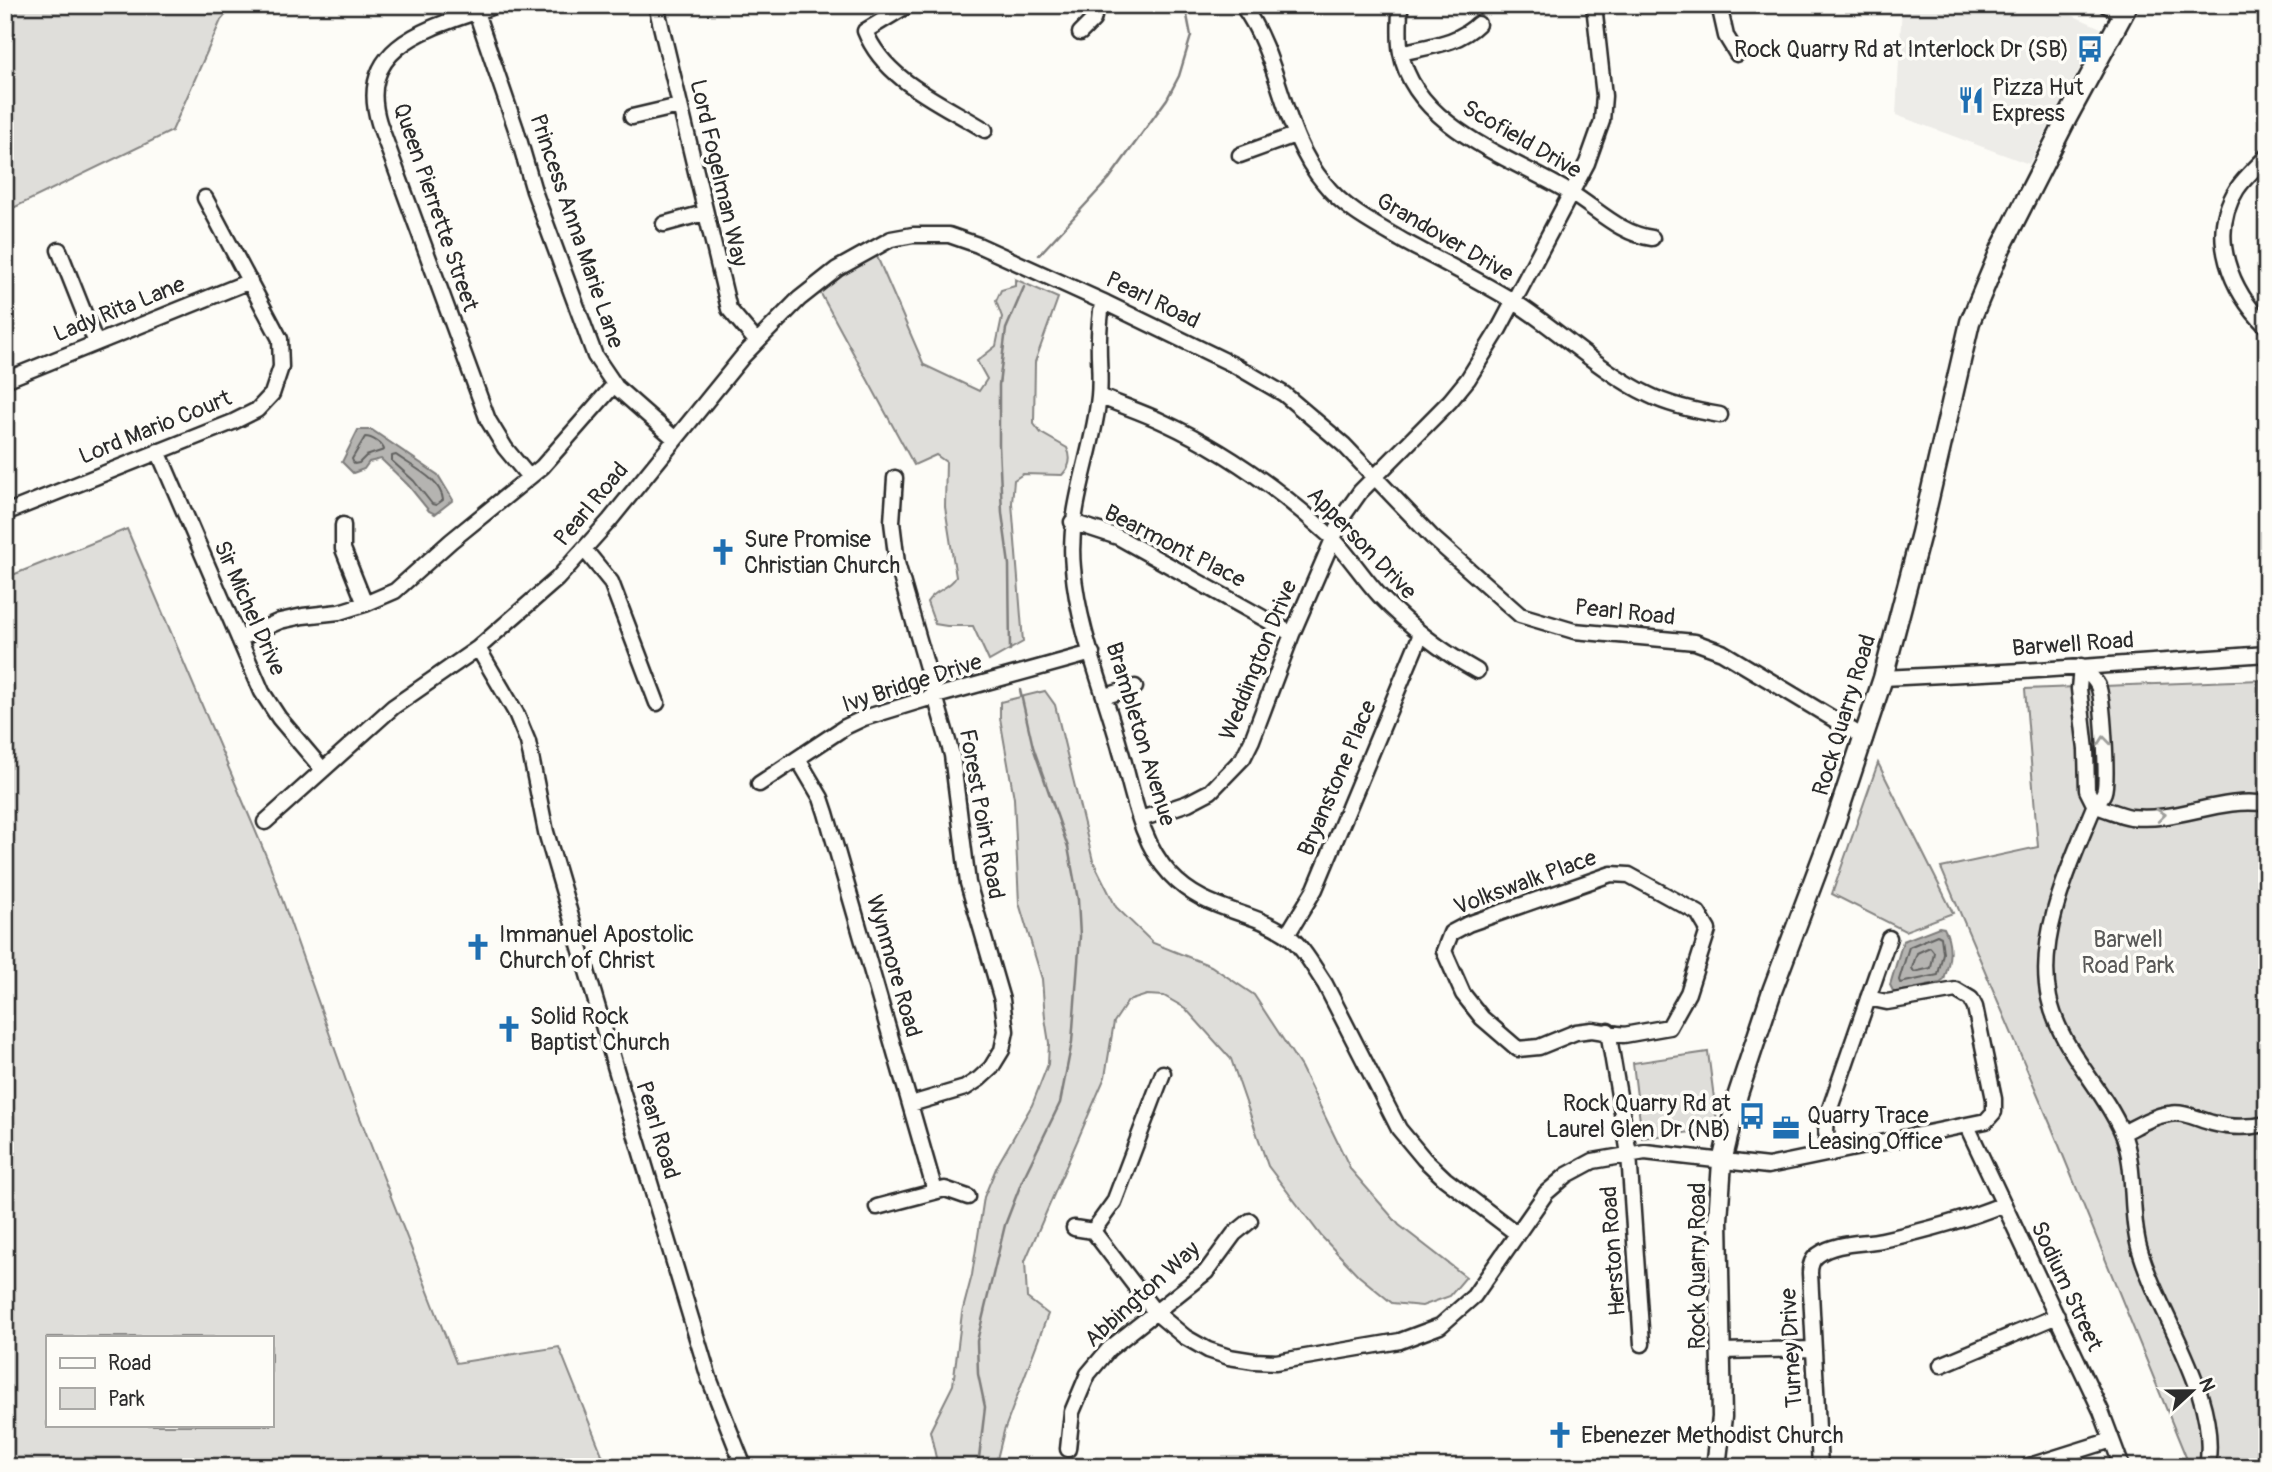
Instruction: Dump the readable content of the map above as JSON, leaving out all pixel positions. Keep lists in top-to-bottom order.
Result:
{
  "streets": {
    "main road": ["Rock Quarry Road"],
    "street": [
      "Scofield Drive",
      "Lord Fogelman Way",
      "Queen Pierrette Street",
      "Princess Anna Marie Lane",
      "Grandover Drive",
      "Pearl Road",
      "Lady Rita Lane",
      "Lord Mario Court",
      "Apperson Drive",
      "Bearmont Place",
      "Sir Michel Drive",
      "Barwell Road",
      "Weddington Drive",
      "Ivy Bridge Drive",
      "Brambleton Avenue",
      "Bryanstone Place",
      "Forest Point Road",
      "Volkswalk Place",
      "Wynmore Road",
      "Herston Road",
      "Sodium Street",
      "Abbington Way",
      "Turney Drive"
    ]
  },
  "crossings": [
    ["Scofield Drive", "Weddington Drive"],
    ["Lord Fogelman Way", "Pearl Road"],
    ["Queen Pierrette Street", "Princess Anna Marie Lane"],
    ["Princess Anna Marie Lane", "Pearl Road"],
    ["Grandover Drive", "Weddington Drive"],
    ["Pearl Road", "Sir Michel Drive"],
    ["Pearl Road", "Weddington Drive"],
    ["Pearl Road", "Rock Quarry Road"],
    ["Pearl Road", "Brambleton Avenue"],
    ["Lady Rita Lane", "Lord Mario Court"],
    ["Lord Mario Court", "Sir Michel Drive"],
    ["Apperson Drive", "Weddington Drive"],
    ["Apperson Drive", "Brambleton Avenue"],
    ["Apperson Drive", "Bryanstone Place"],
    ["Bearmont Place", "Weddington Drive"],
    ["Bearmont Place", "Brambleton Avenue"],
    ["Barwell Road", "Rock Quarry Road"],
    ["Weddington Drive", "Brambleton Avenue"],
    ["Ivy Bridge Drive", "Brambleton Avenue"],
    ["Ivy Bridge Drive", "Forest Point Road"],
    ["Ivy Bridge Drive", "Wynmore Road"],
    ["Brambleton Avenue", "Bryanstone Place"],
    ["Forest Point Road", "Wynmore Road"],
    ["Volkswalk Place", "Herston Road"],
    ["Sodium Street", "Turney Drive"]
  ],
  "parks": ["Barwell Road Park"],
  "places": {
    "bus stop": ["Rock Quarry Rd at Interlock Dr (SB)", "Rock Quarry Rd at Laurel Glen Dr (NB)"],
    "restaurant": ["Pizza Hut Express"],
    "church": [
      "Sure Promise Christian Church",
      "Immanuel Apostolic Church of Christ",
      "Solid Rock Baptist Church",
      "Ebenezer Methodist Church"
    ],
    "office": ["Quarry Trace Leasing Office"]
  },
  "legend": ["Road", "Park"],
  "north": "right"
}
